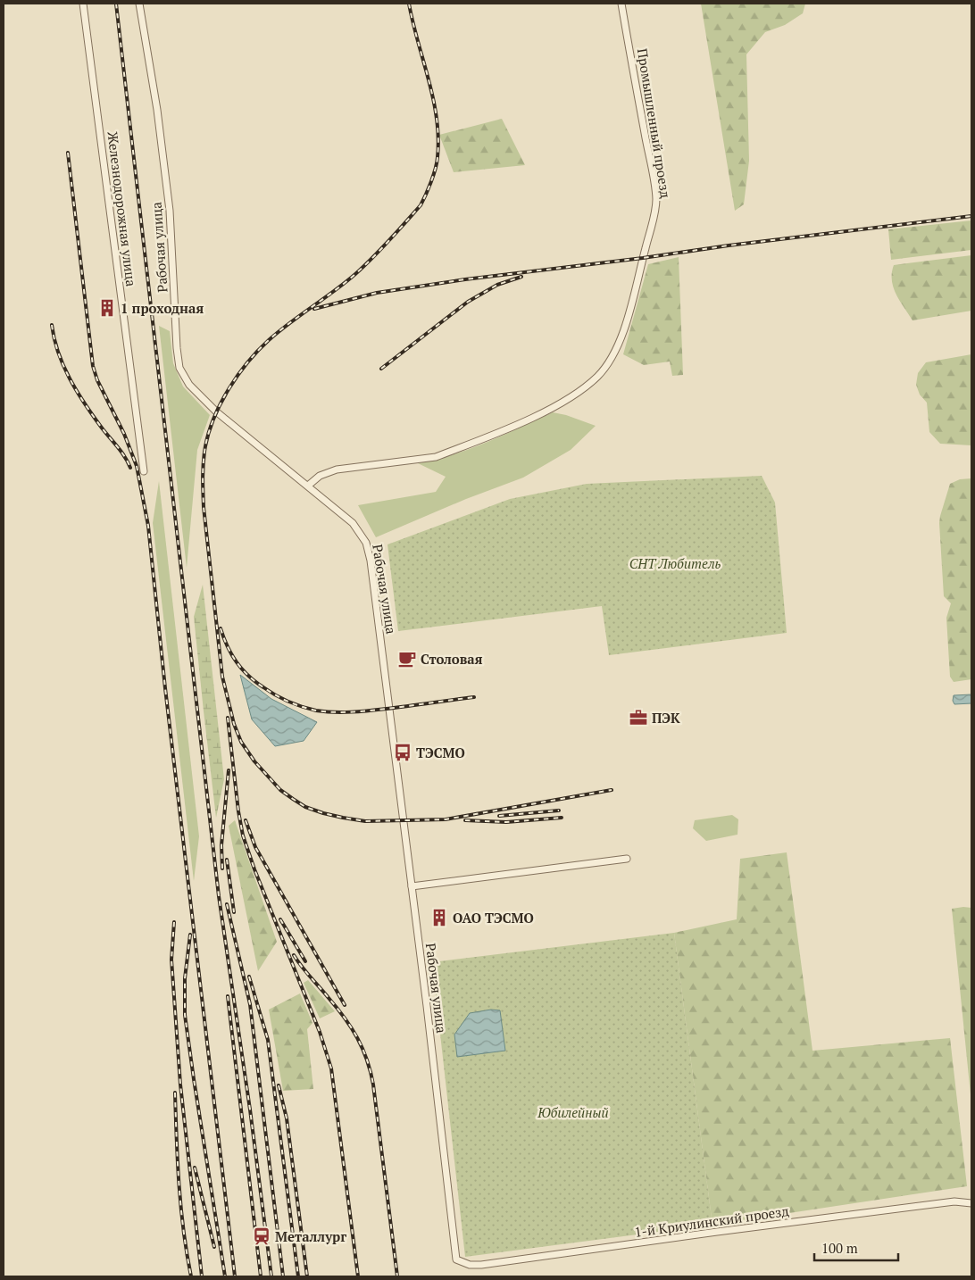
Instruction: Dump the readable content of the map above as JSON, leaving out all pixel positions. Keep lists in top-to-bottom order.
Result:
{
  "streets": {
    "street": [
      "Промышленный проезд",
      "Железнодорожная улица",
      "Рабочая улица",
      "1-й Криулинский проезд"
    ]
  },
  "crossings": [
    ["Промышленный проезд", "Рабочая улица"],
    ["Рабочая улица", "1-й Криулинский проезд"]
  ],
  "parks": ["СНТ Любитель", "Юбилейный"],
  "places": {
    "building": ["1 проходная", "ОАО ТЭСМО"],
    "cafe": ["Столовая"],
    "office": ["ПЭК"],
    "bus stop": ["ТЭСМО"],
    "station": ["Металлург"]
  },
  "scale_bar": "100 m"
}
